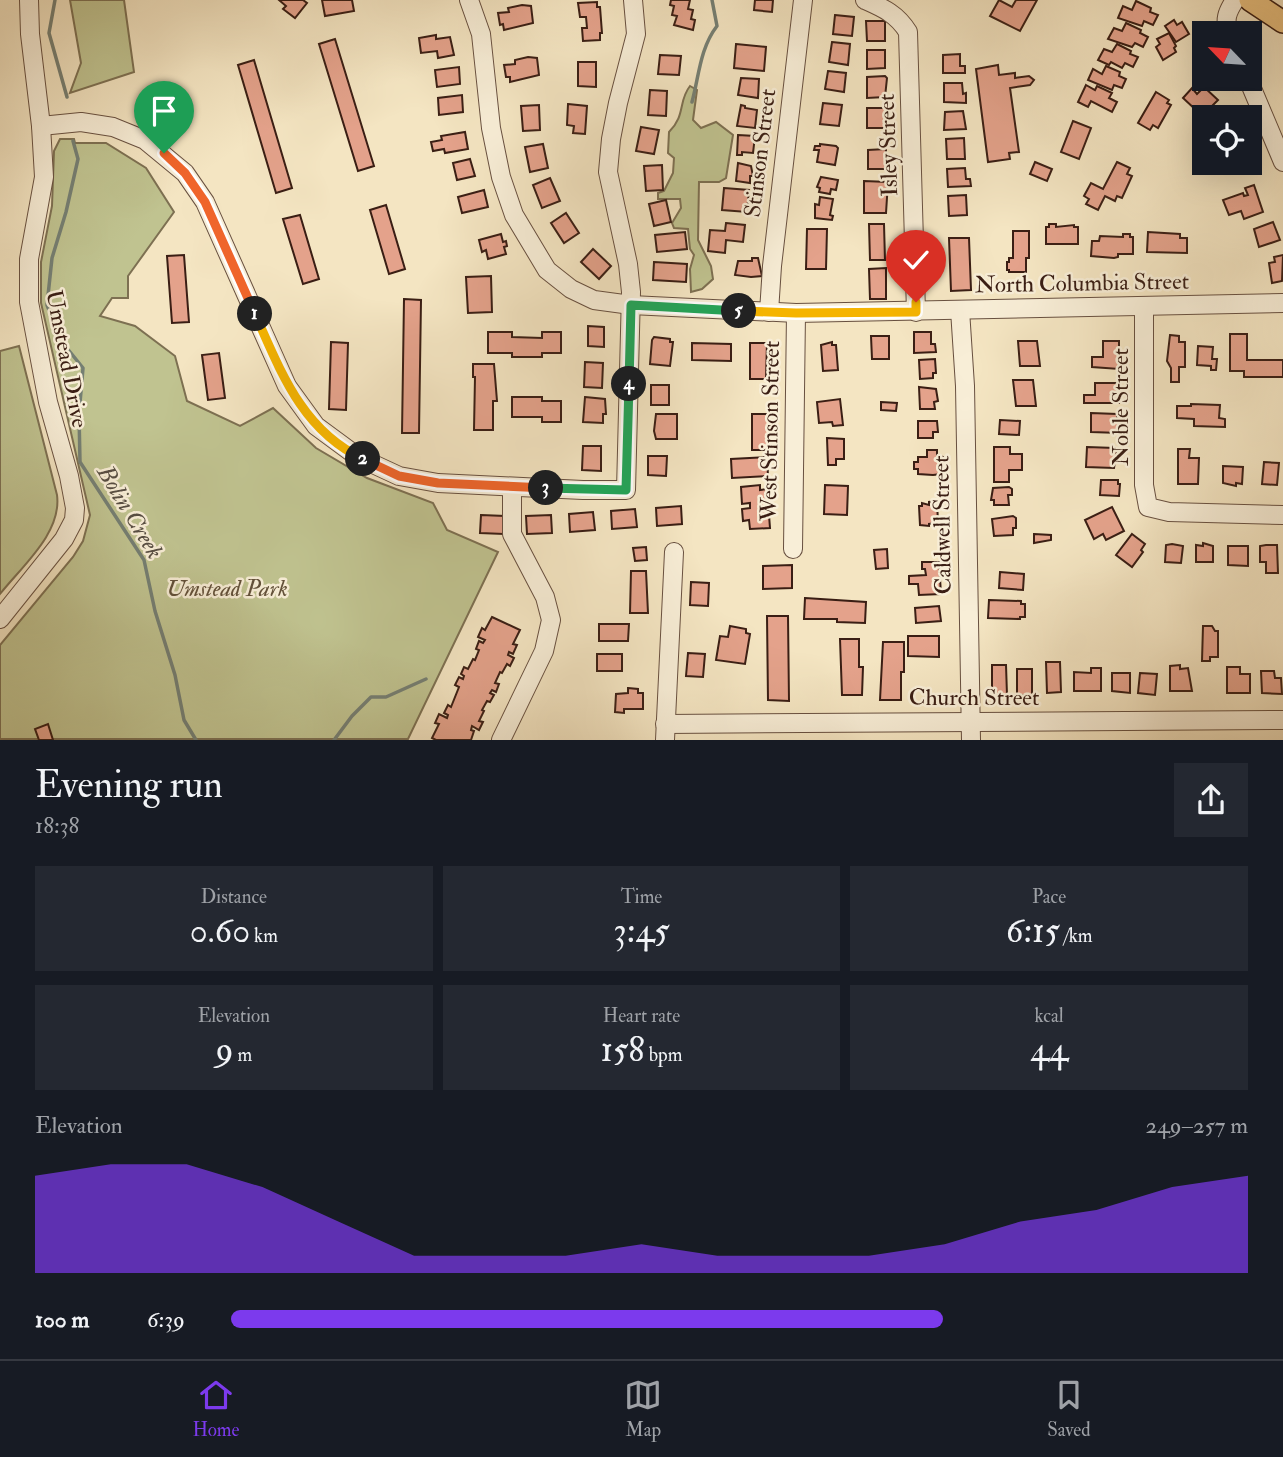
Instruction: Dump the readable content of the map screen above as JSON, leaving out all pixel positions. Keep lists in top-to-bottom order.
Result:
{
  "streets": {
    "street": [
      "Isley Street",
      "Stinson Street",
      "North Columbia Street",
      "Umstead Drive",
      "Noble Street",
      "West Stinson Street",
      "Caldwell Street",
      "Church Street"
    ]
  },
  "crossings": [
    ["Isley Street", "North Columbia Street"],
    ["Stinson Street", "North Columbia Street"],
    ["North Columbia Street", "Noble Street"],
    ["North Columbia Street", "West Stinson Street"],
    ["North Columbia Street", "Caldwell Street"],
    ["Caldwell Street", "Church Street"]
  ],
  "water": ["Bolin Creek"],
  "parks": ["Umstead Park"],
  "north": "top left",
  "page": {
    "pins": [
      "5",
      "1",
      "4",
      "2",
      "3"
    ],
    "heading": ["Evening run", "18:38"],
    "stats": [
      ["Distance", "0.60 km"],
      ["Time", "3:45"],
      ["Pace", "6:15 /km"],
      ["Elevation", "9 m"],
      ["Heart rate", "158 bpm"],
      ["kcal", "44"]
    ],
    "chart": ["Elevation", "249–257 m"],
    "list": [
      {
        "name": "100 m",
        "note": "6:39"
      }
    ],
    "tabs": ["Home", "Map", "Saved"]
  }
}
